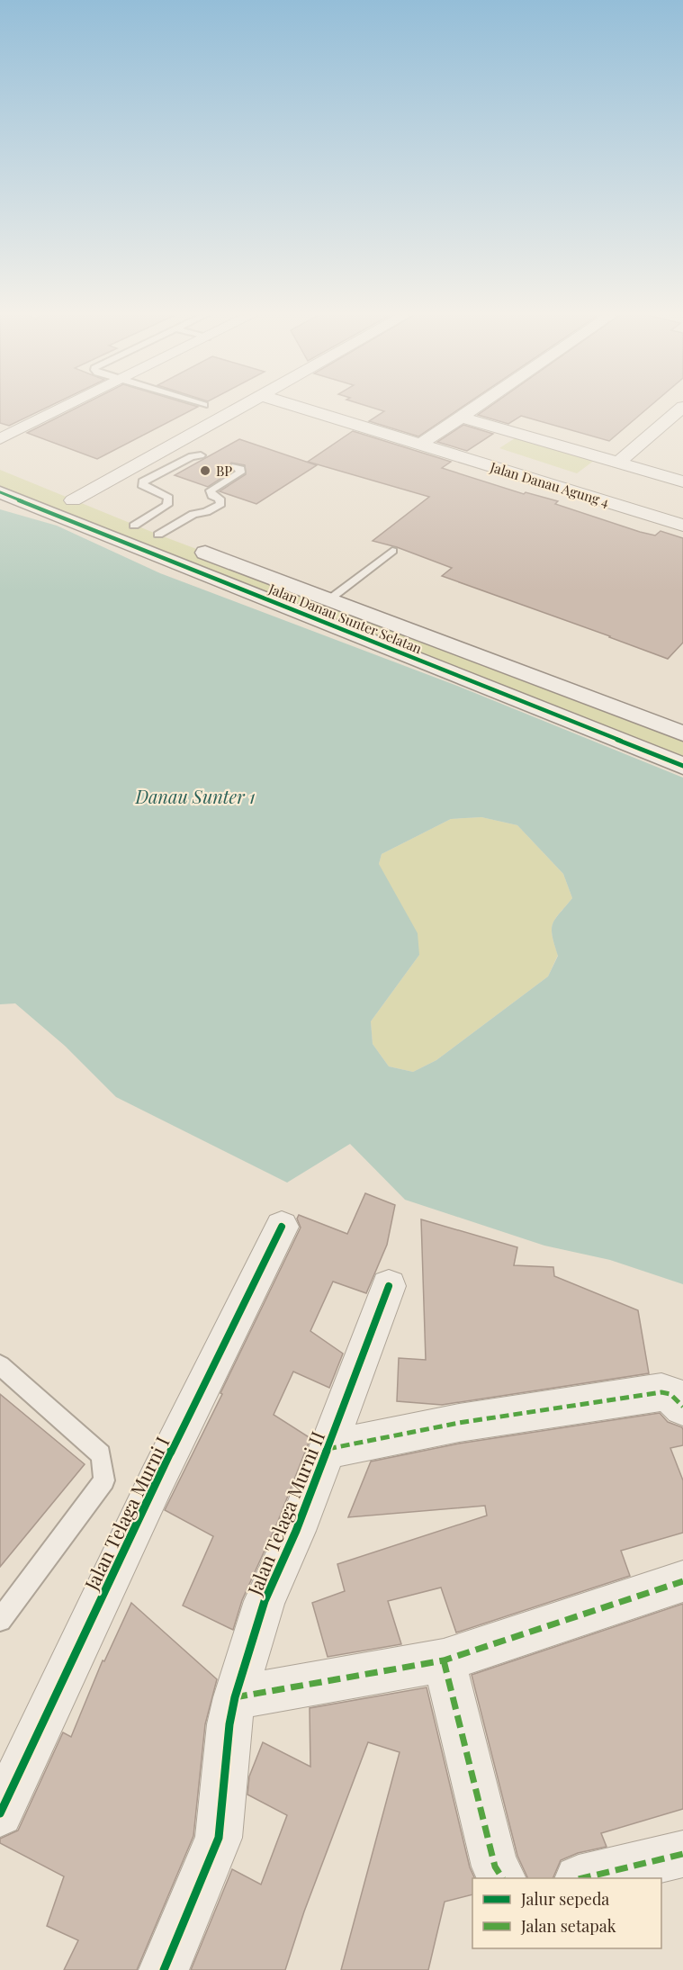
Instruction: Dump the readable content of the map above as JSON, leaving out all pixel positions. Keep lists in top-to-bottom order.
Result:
{
  "streets": {
    "street": [
      "Jalan Danau Agung 4",
      "Jalan Danau Sunter Selatan",
      "Jalan Telaga Murni I",
      "Jalan Telaga Murni II"
    ]
  },
  "water": ["Danau Sunter 1"],
  "places": ["BP"],
  "legend": ["Jalur sepeda", "Jalan setapak"]
}
